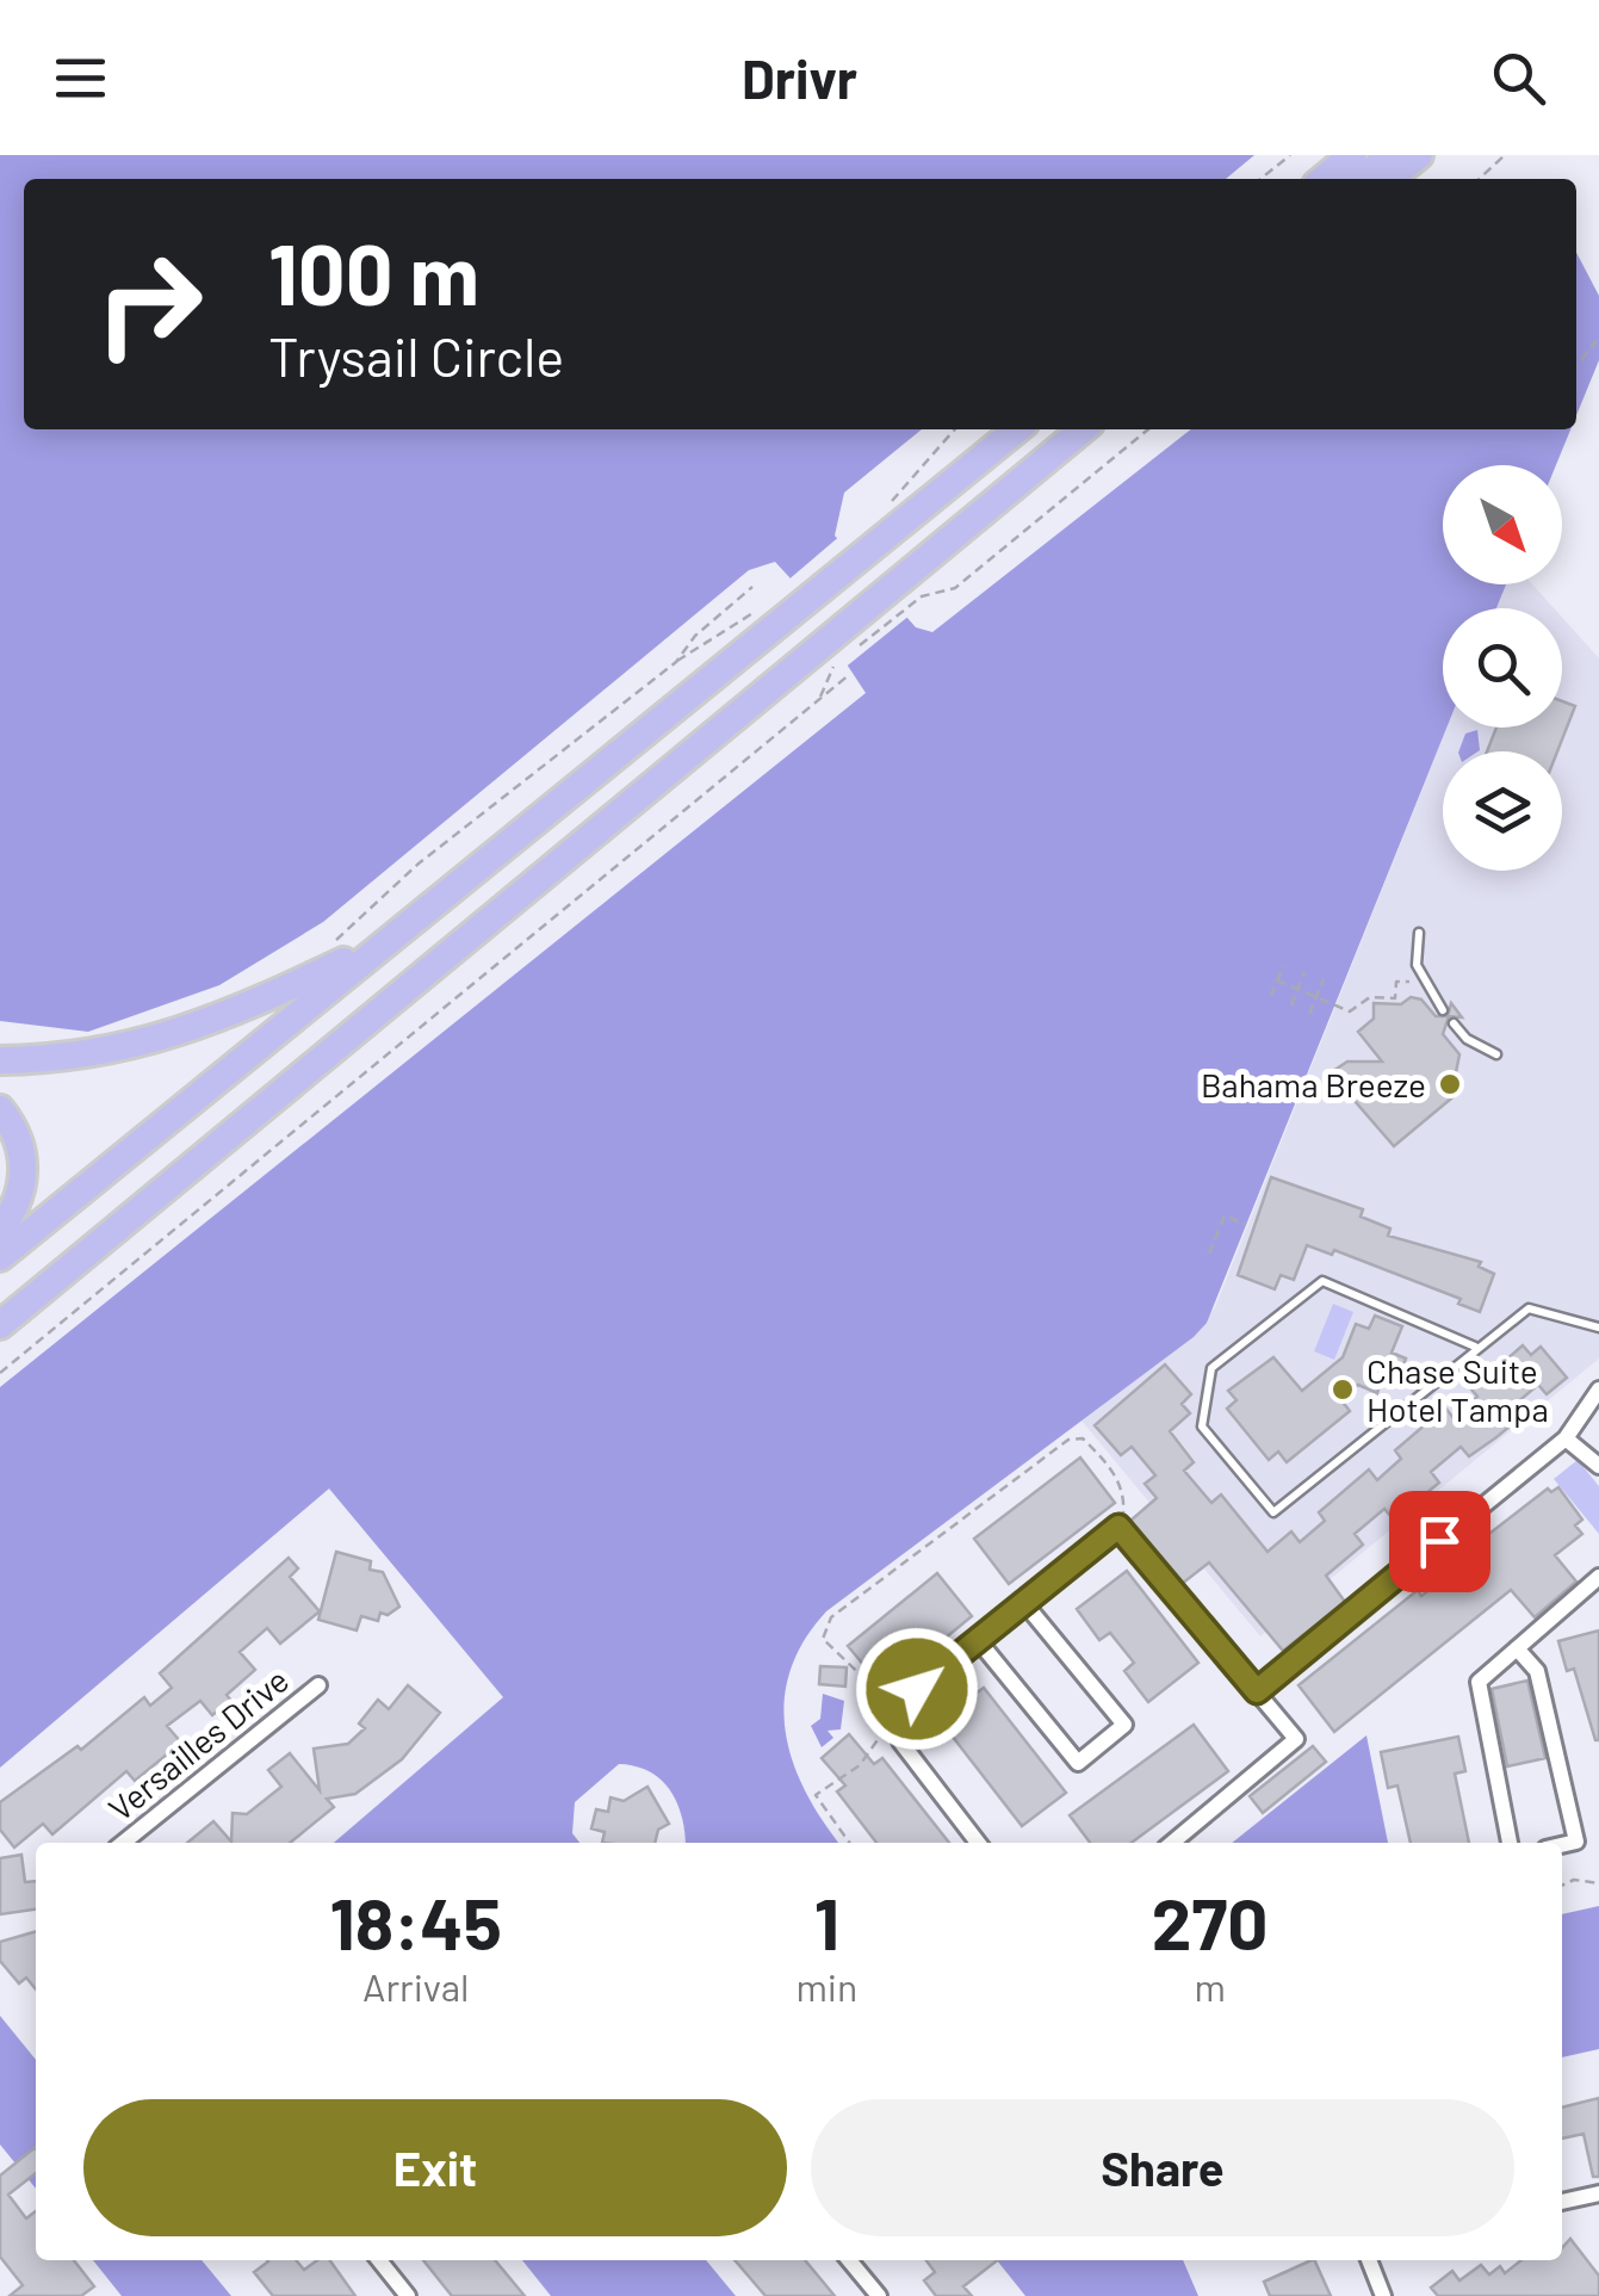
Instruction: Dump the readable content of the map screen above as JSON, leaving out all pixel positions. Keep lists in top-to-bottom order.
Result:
{
  "streets": {
    "street": ["Versailles Drive"]
  },
  "places": ["Bahama Breeze", "Chase Suite Hotel Tampa"],
  "north": "bottom right",
  "page": {
    "header": "Drivr",
    "turn": ["100 m", "Trysail Circle"],
    "eta": [
      "18:45",
      "Arrival",
      "1",
      "min",
      "270",
      "m"
    ],
    "buttons": ["Exit", "Share"]
  }
}
